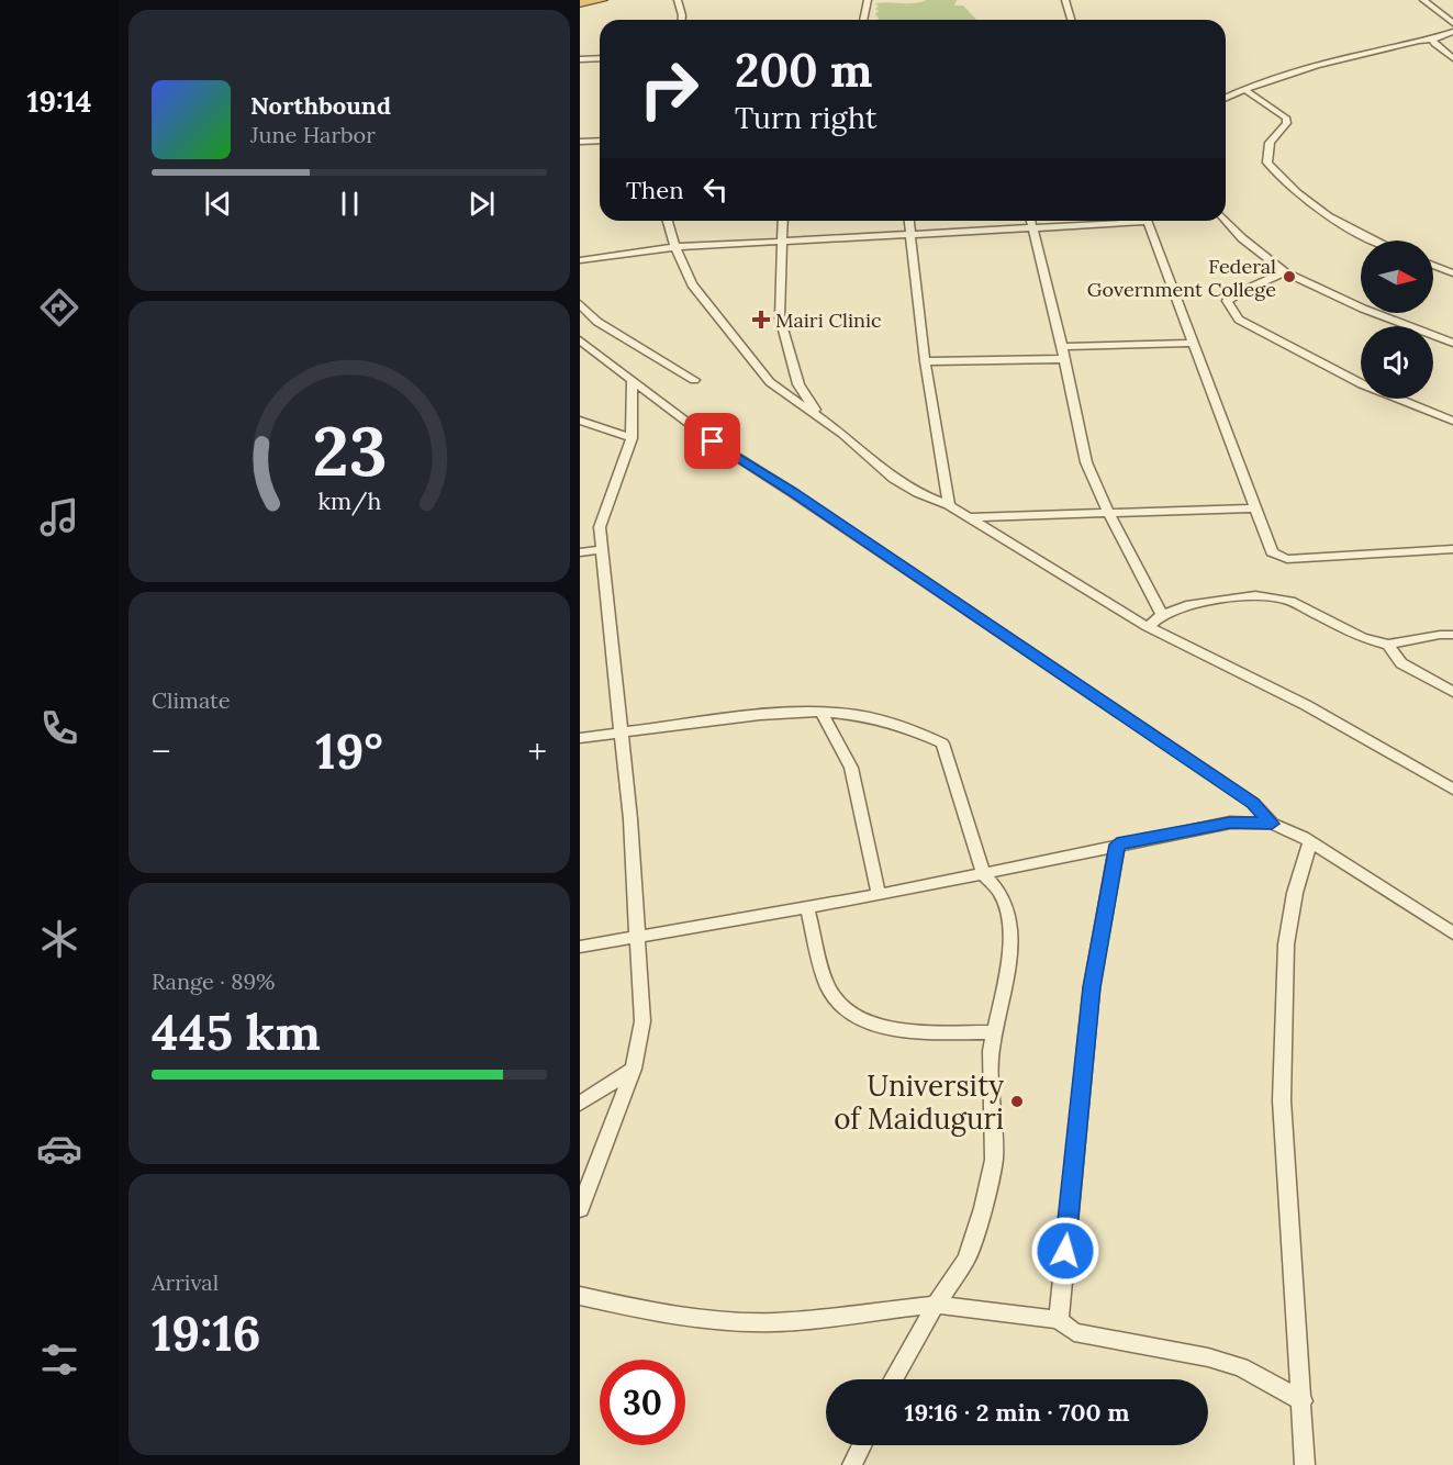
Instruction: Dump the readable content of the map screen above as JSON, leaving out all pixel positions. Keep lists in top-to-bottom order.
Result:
{
  "places": {
    "other": ["Federal Government College", "University of Maiduguri"],
    "health": ["Mairi Clinic"]
  },
  "north": "right",
  "page": {
    "tabs": "19:14",
    "turn": ["200 m", "Turn right"],
    "song": ["Northbound", "June Harbor"],
    "then": "Then",
    "tile": [
      "Climate",
      ["Range · 89%", "445 km"],
      ["Arrival", "19:16"]
    ],
    "heat": ["−", "19°", "+"],
    "limit": "30",
    "trip": "19:16 · 2 min · 700 m",
    "gauge": ["23", "km/h"]
  }
}
